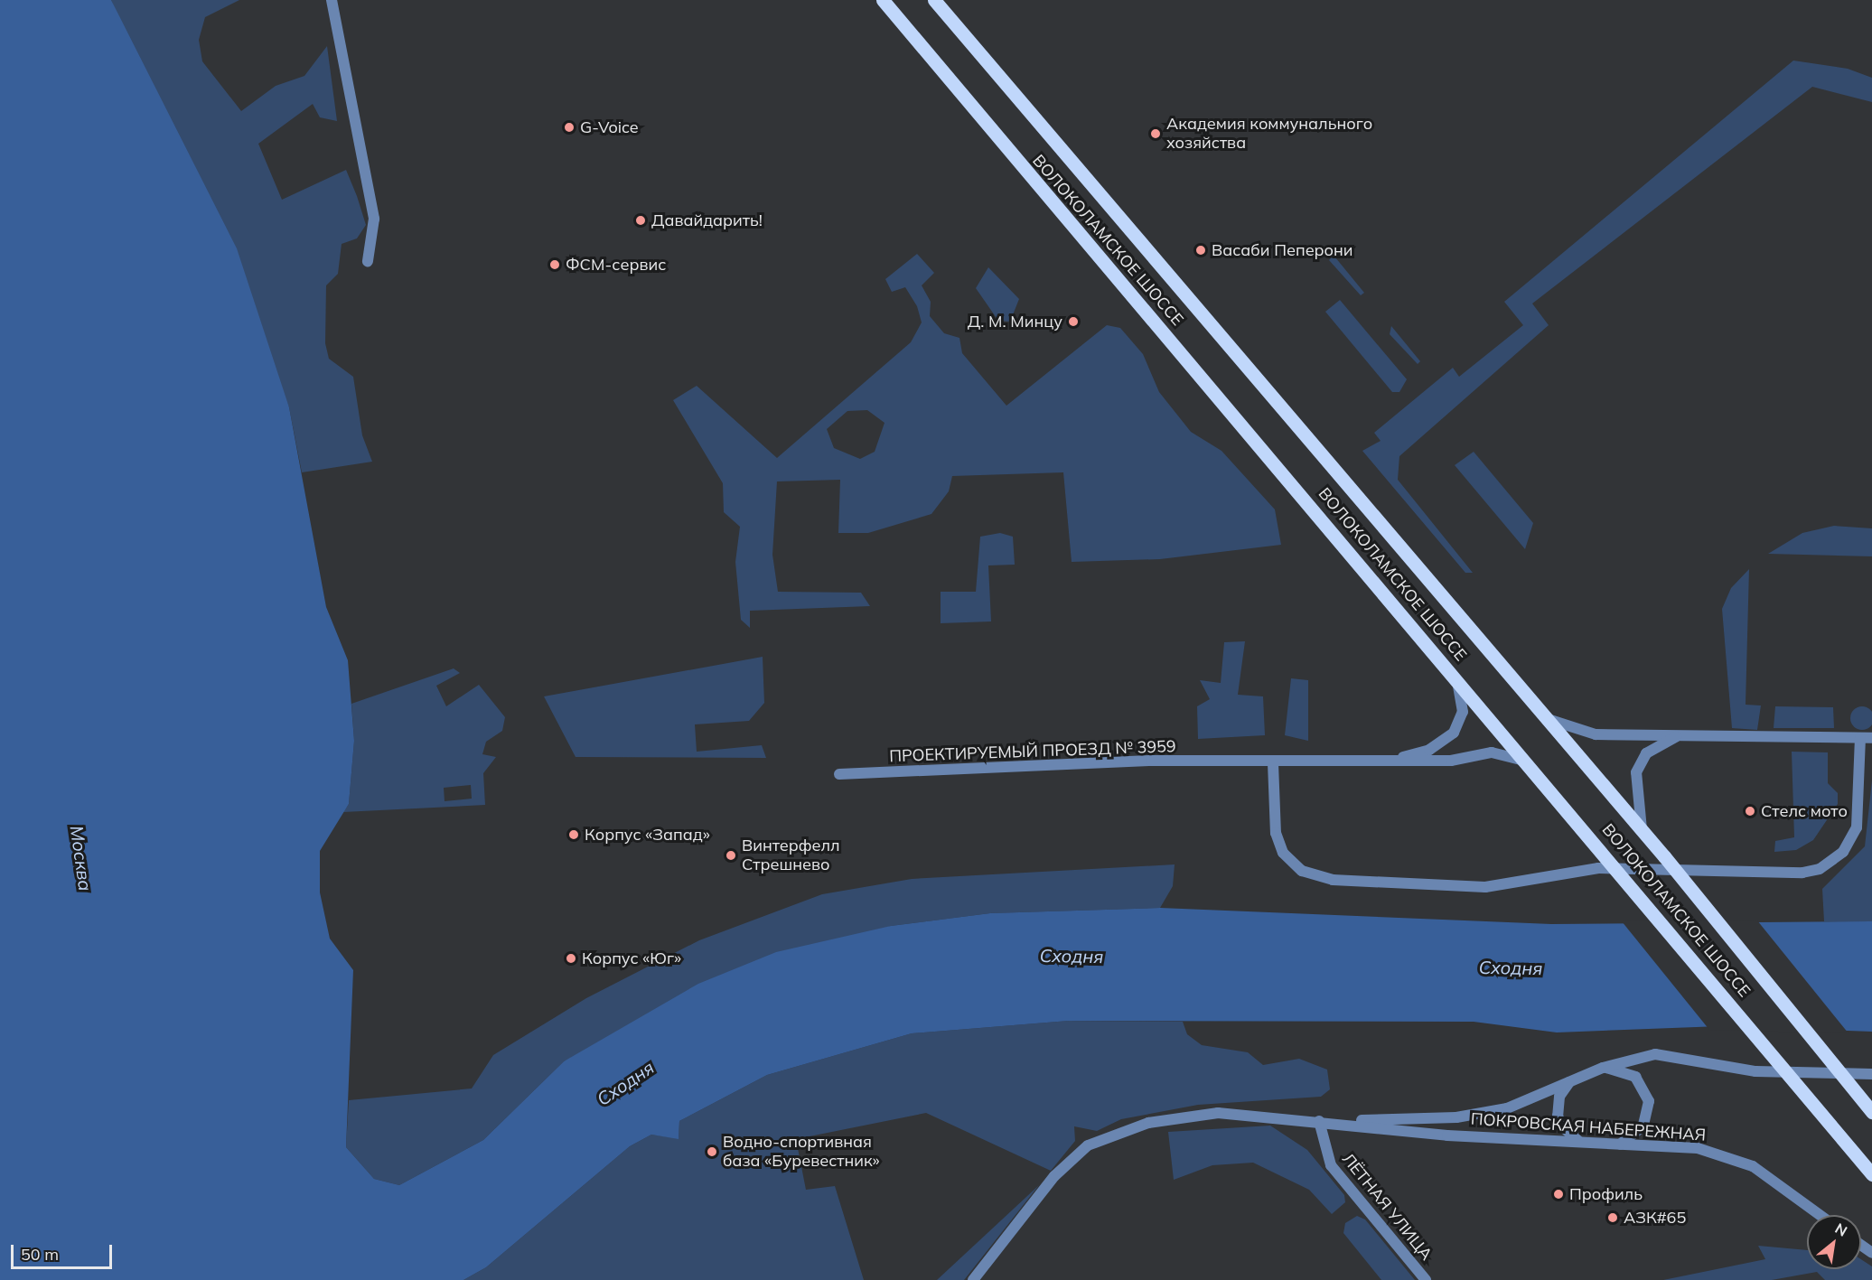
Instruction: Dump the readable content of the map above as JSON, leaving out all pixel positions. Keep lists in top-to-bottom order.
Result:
{
  "streets": {
    "main road": ["ВОЛОКОЛАМСКОЕ ШОССЕ"],
    "street": ["ПРОЕКТИРУЕМЫЙ ПРОЕЗД № 3959", "ПОКРОВСКАЯ НАБЕРЕЖНАЯ", "ЛЁТНАЯ УЛИЦА"]
  },
  "crossings": [
    ["ВОЛОКОЛАМСКОЕ ШОССЕ", "ПРОЕКТИРУЕМЫЙ ПРОЕЗД № 3959"],
    ["ПОКРОВСКАЯ НАБЕРЕЖНАЯ", "ЛЁТНАЯ УЛИЦА"]
  ],
  "water": ["Москва", "Сходня"],
  "places": [
    "G-Voice",
    "Академия коммунального хозяйства",
    "Давайдарить!",
    "Васаби Пеперони",
    "ФСМ-сервис",
    "Д. М. Минцу",
    "Стелс мото",
    "Корпус «Запад»",
    "Винтерфелл Стрешнево",
    "Корпус «Юг»",
    "Водно-спортивная база «Буревестник»",
    "Профиль",
    "АЗК#65"
  ],
  "scale_bar": "50 m",
  "north": "top right"
}
